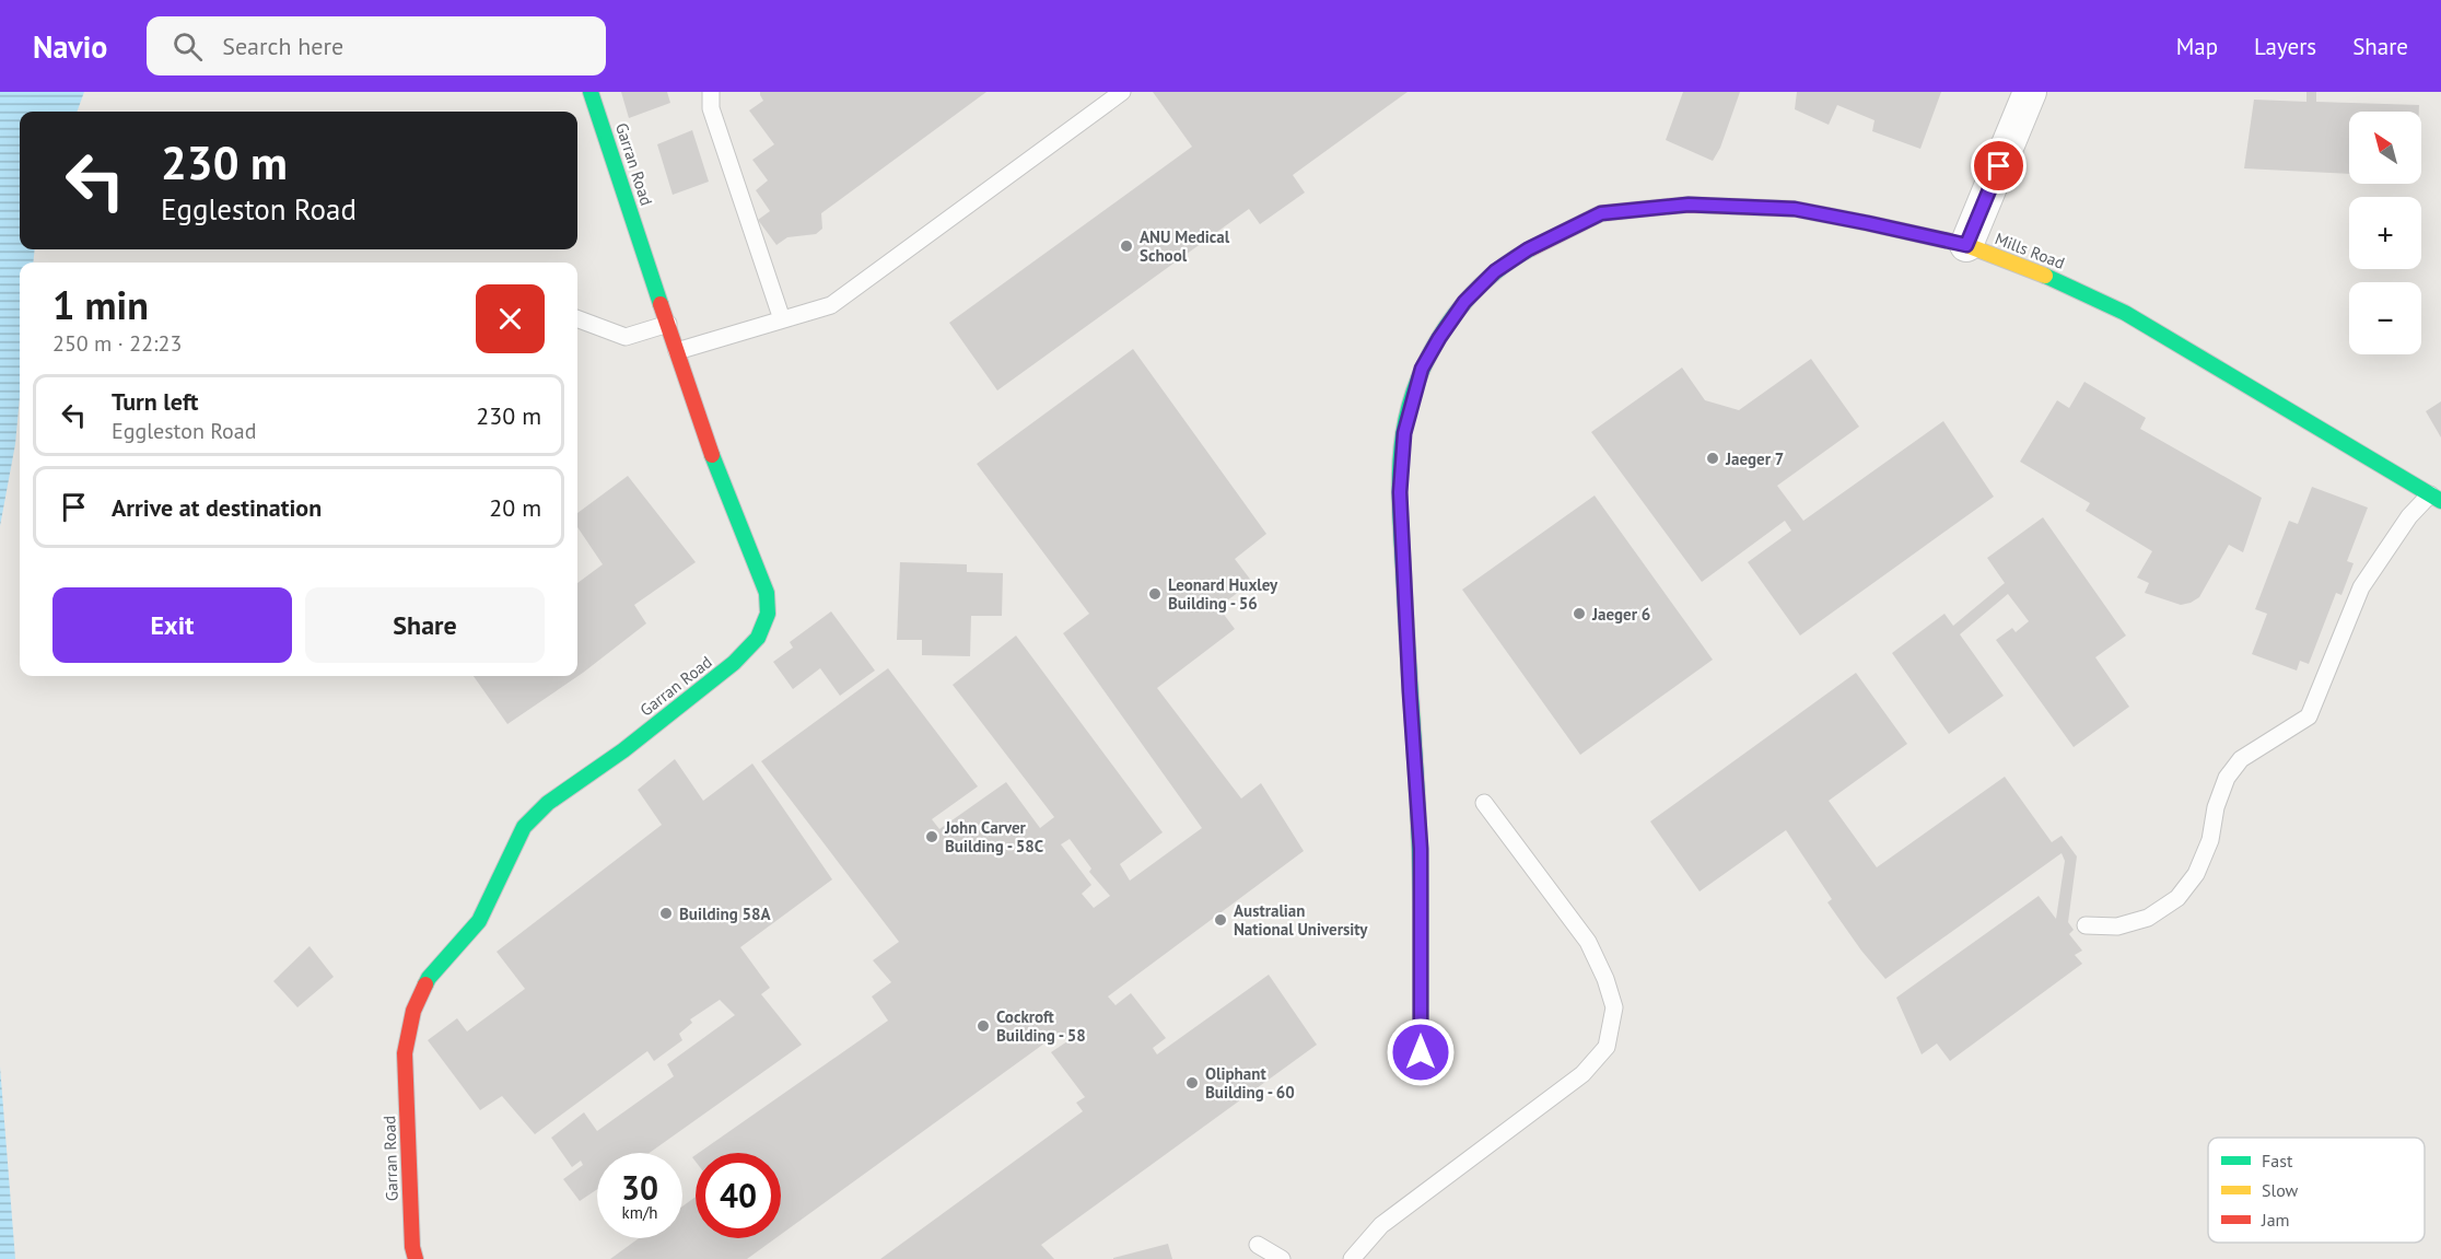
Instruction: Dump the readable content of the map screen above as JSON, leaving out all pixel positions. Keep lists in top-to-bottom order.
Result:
{
  "streets": {
    "street": ["Garran Road", "Mills Road"]
  },
  "places": [
    "ANU Medical School",
    "Jaeger 7",
    "Leonard Huxley Building - 56",
    "Jaeger 6",
    "John Carver Building - 58C",
    "Building 58A",
    "Australian National University",
    "Cockroft Building - 58",
    "Oliphant Building - 60"
  ],
  "legend": ["Fast", "Slow", "Jam"],
  "north": "top left",
  "page": {
    "header": "Navio",
    "search": "Search here",
    "nav": ["Map", "Layers", "Share"],
    "map_buttons": ["+", "−"],
    "turn": ["230 m", "Eggleston Road"],
    "heading": ["1 min", "250 m · 22:23"],
    "list": [
      {
        "name": "Turn left",
        "note": "Eggleston Road",
        "value": "230 m"
      },
      {
        "name": "Arrive at destination",
        "value": "20 m"
      }
    ],
    "buttons": ["Exit", "Share"],
    "speed": "30 km/h",
    "limit": "40"
  }
}
